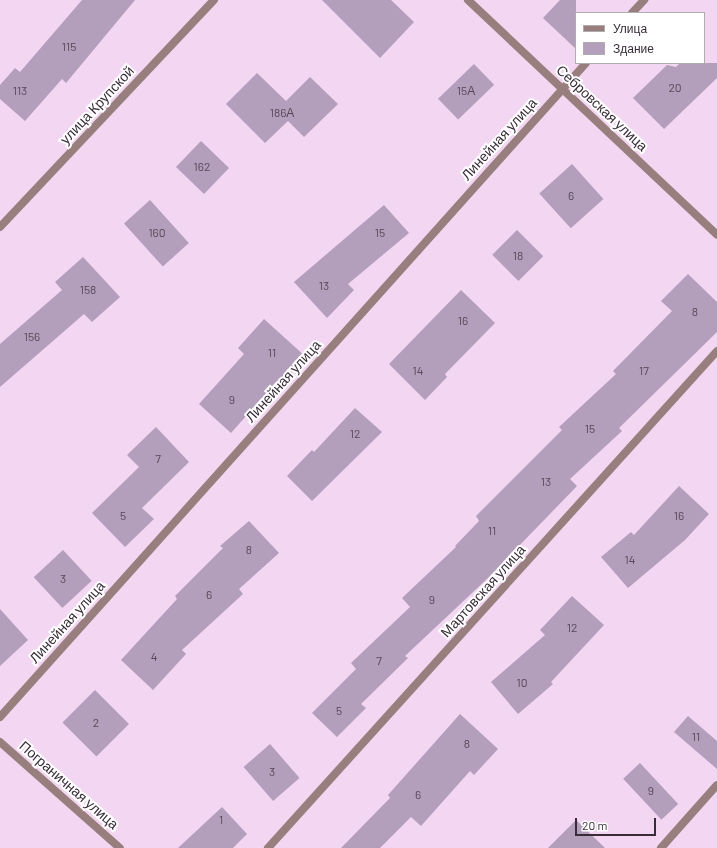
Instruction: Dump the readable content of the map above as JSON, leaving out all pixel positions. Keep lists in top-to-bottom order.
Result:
{
  "streets": {
    "street": [
      "улица Крупской",
      "Себровская улица",
      "Линейная улица",
      "Мартовская улица",
      "Пограничная улица"
    ]
  },
  "crossings": [
    ["Себровская улица", "Линейная улица"]
  ],
  "house_numbers": [
    "115",
    "20",
    "113",
    "15А",
    "186А",
    "162",
    "6",
    "160",
    "15",
    "18",
    "13",
    "158",
    "8",
    "16",
    "156",
    "11",
    "14",
    "17",
    "9",
    "15",
    "12",
    "7",
    "13",
    "5",
    "16",
    "11",
    "8",
    "14",
    "3",
    "6",
    "9",
    "12",
    "4",
    "7",
    "10",
    "5",
    "2",
    "11",
    "8",
    "3",
    "9",
    "6",
    "1"
  ],
  "legend": ["Улица", "Здание"],
  "scale_bar": "20 m"
}
